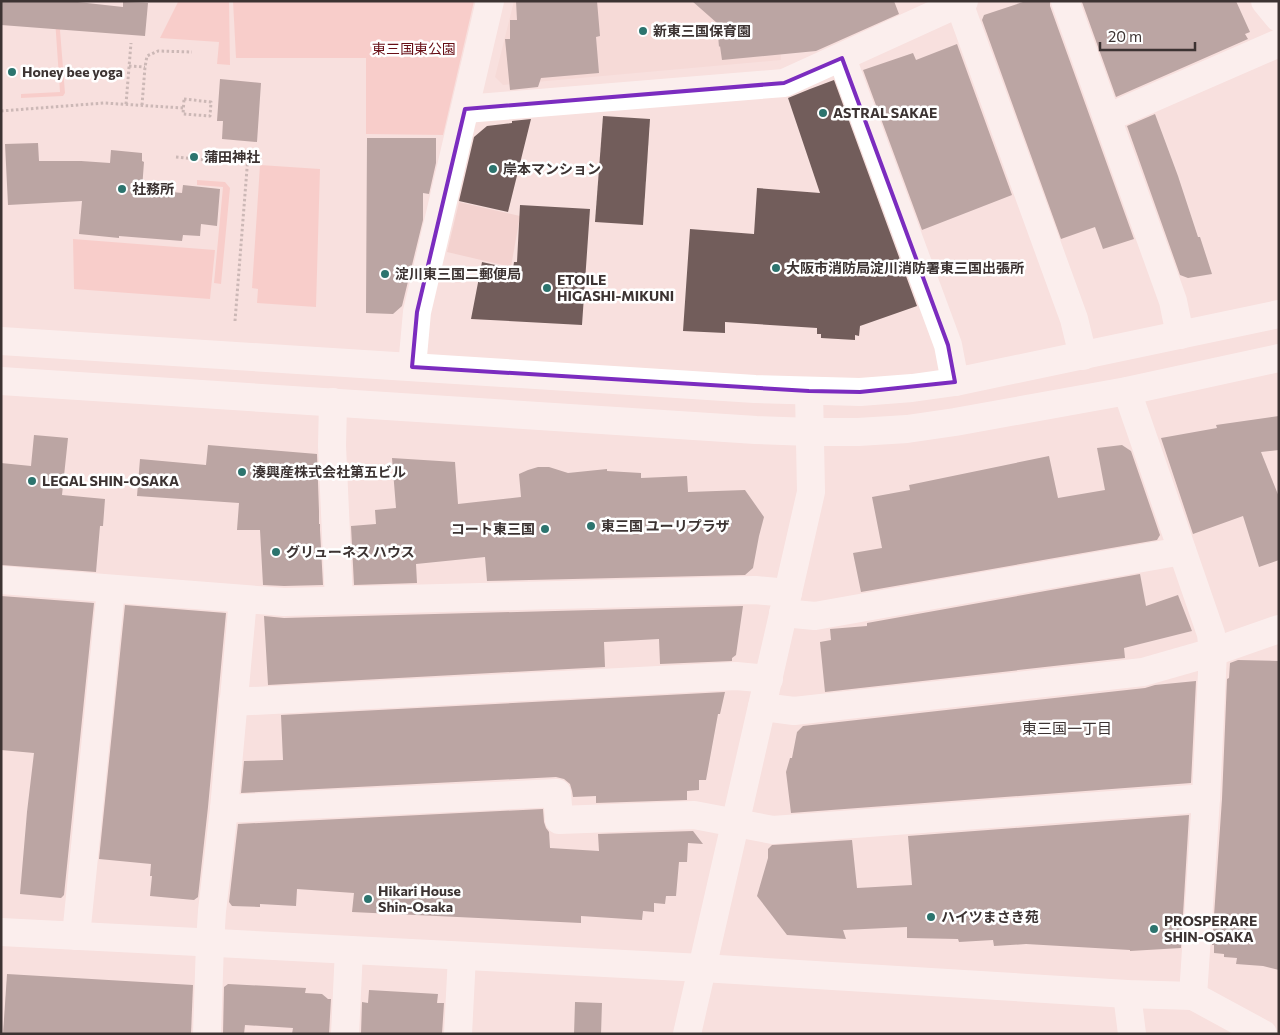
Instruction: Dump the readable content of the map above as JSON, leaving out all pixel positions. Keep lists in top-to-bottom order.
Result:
{
  "districts": ["東三国一丁目"],
  "parks": ["東三国東公園"],
  "places": [
    "新東三国保育園",
    "Honey bee yoga",
    "ASTRAL SAKAE",
    "蒲田神社",
    "岸本マンション",
    "社務所",
    "大阪市消防局淀川消防署東三国出張所",
    "淀川東三国二郵便局",
    "ETOILE HIGASHI-MIKUNI",
    "湊興産株式会社第五ビル",
    "LEGAL SHIN-OSAKA",
    "東三国 ユーリプラザ",
    "コート東三国",
    "グリューネス ハウス",
    "Hikari House Shin-Osaka",
    "ハイツまさき苑",
    "PROSPERARE SHIN-OSAKA"
  ],
  "scale_bar": "20 m"
}
